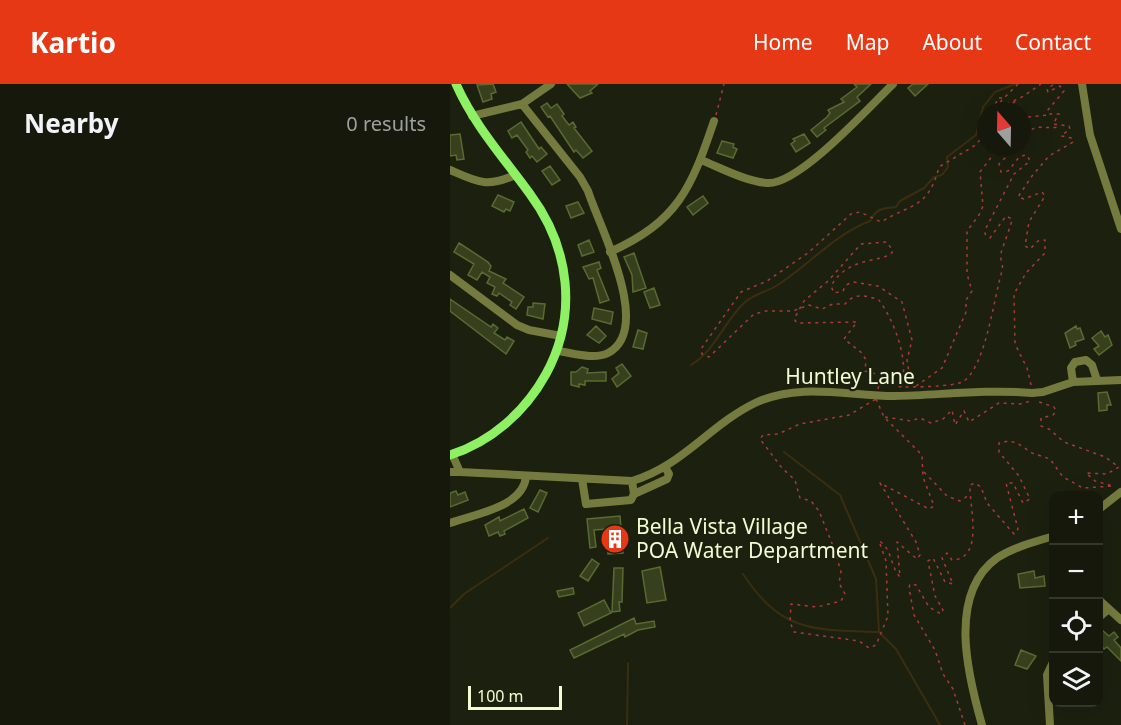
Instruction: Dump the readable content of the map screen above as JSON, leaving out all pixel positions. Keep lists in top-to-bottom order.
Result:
{
  "streets": {
    "street": ["Huntley Lane"]
  },
  "places": {
    "building": ["Bella Vista Village POA Water Department"]
  },
  "scale_bar": "100 m",
  "north": "top",
  "page": {
    "header": "Kartio",
    "nav": [
      "Home",
      "Map",
      "About",
      "Contact"
    ],
    "heading": ["Nearby", "0 results"],
    "map_buttons": ["+", "−"],
    "scale": "100 m"
  }
}
